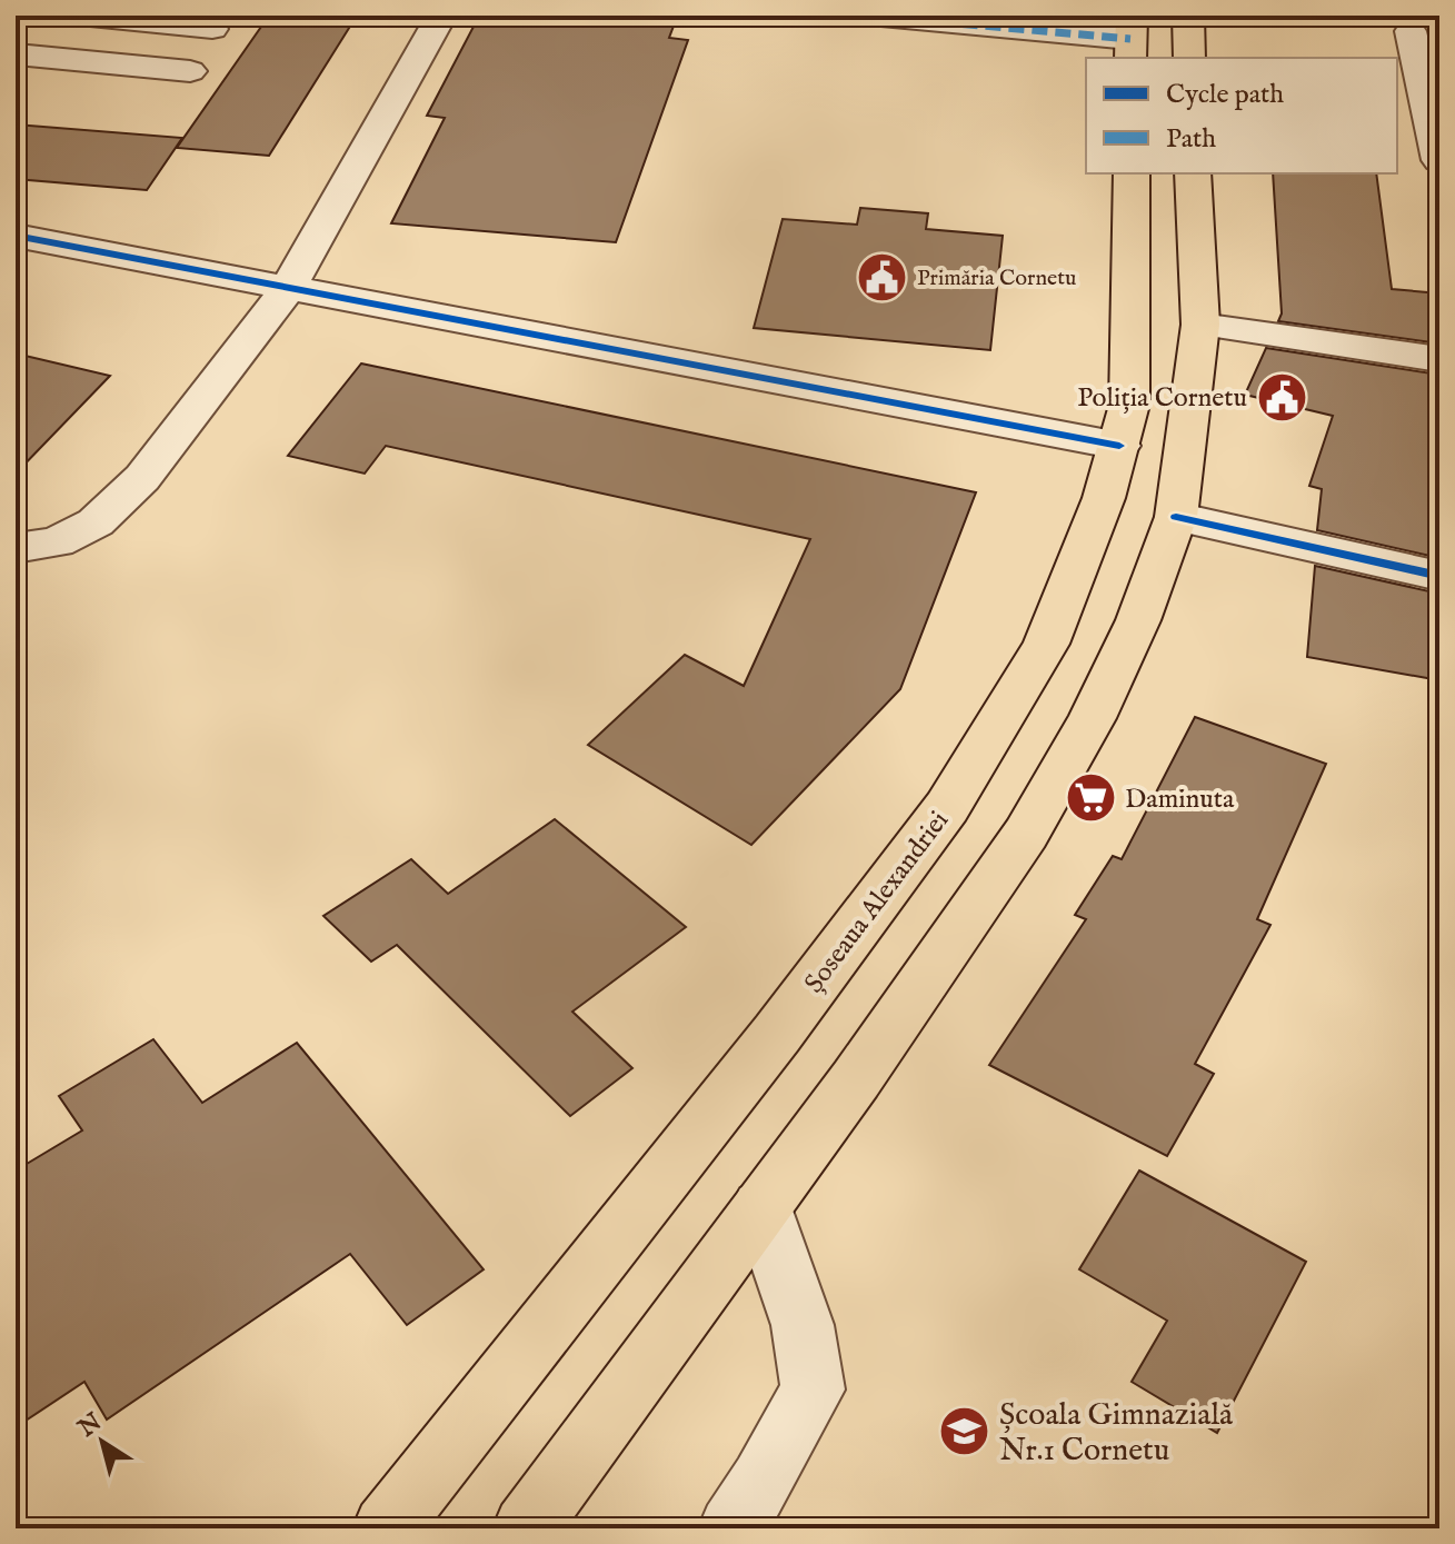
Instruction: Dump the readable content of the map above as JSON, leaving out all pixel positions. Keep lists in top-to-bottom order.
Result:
{
  "streets": {
    "highway": ["Șoseaua Alexandriei"]
  },
  "places": {
    "public building": ["Primăria Cornetu", "Poliția Cornetu"],
    "supermarket": ["Daminuta"],
    "school or university": ["Școala Gimnazială Nr.1 Cornetu"]
  },
  "legend": ["Cycle path", "Path"],
  "north": "top left"
}
